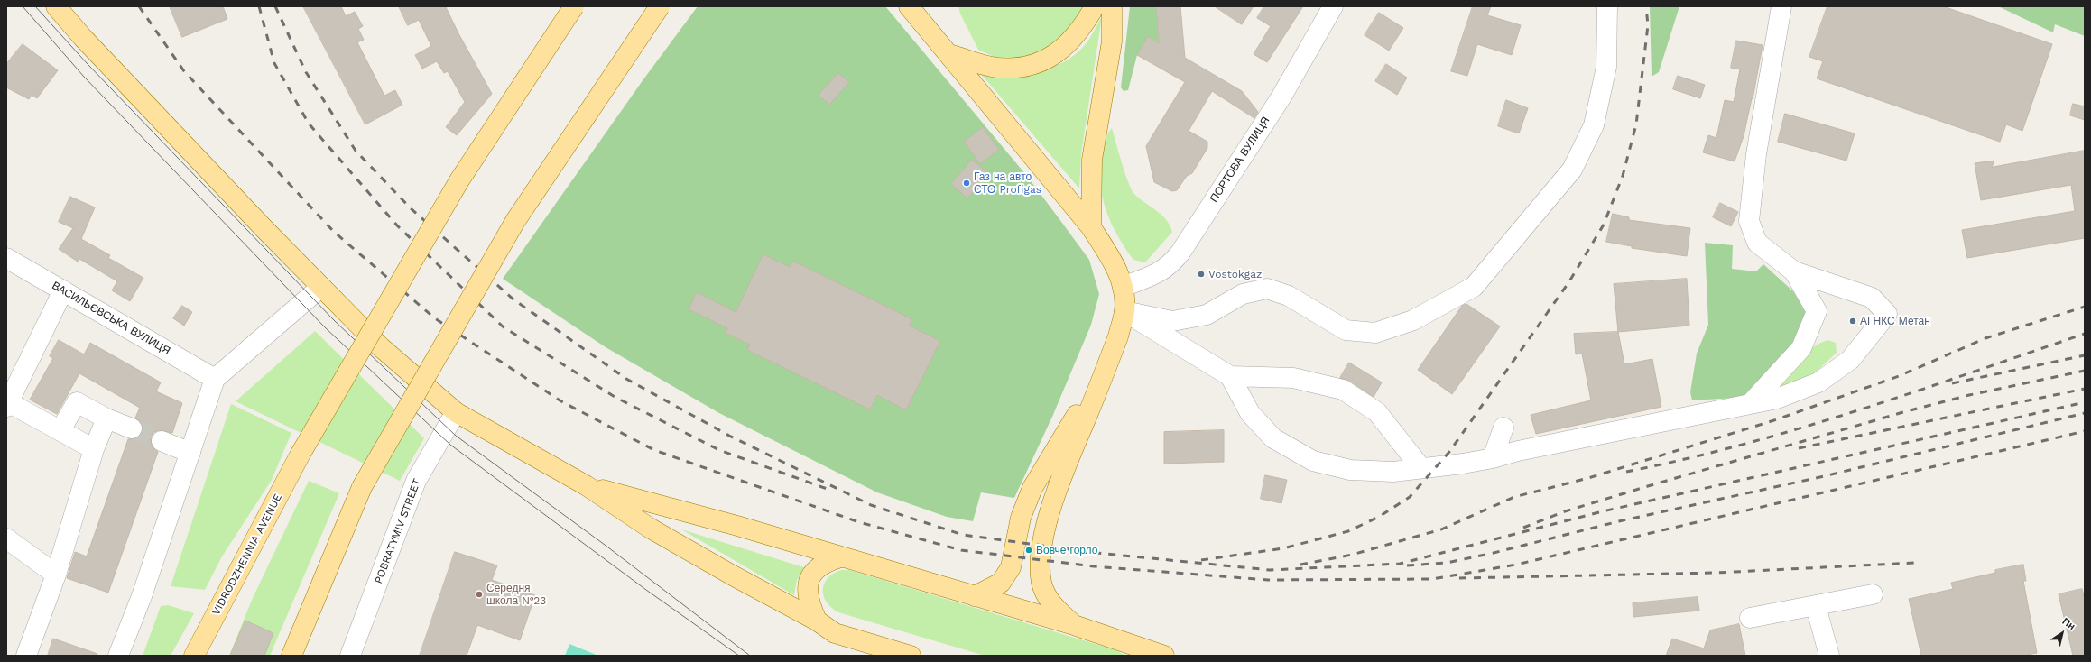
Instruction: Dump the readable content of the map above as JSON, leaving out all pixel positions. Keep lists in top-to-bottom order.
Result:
{
  "streets": {
    "main road": ["VIDRODZHENNIA AVENUE"],
    "street": ["ПОРТОВА ВУЛИЦЯ", "ВАСИЛЬЄВСЬКА ВУЛИЦЯ", "POBRATYMIV STREET"]
  },
  "places": [
    "Газ на авто СТО Profigas",
    "Vostokgaz",
    "АГНКС Метан",
    "Вовче горло",
    "Середня школа №23"
  ],
  "north": "top right"
}
